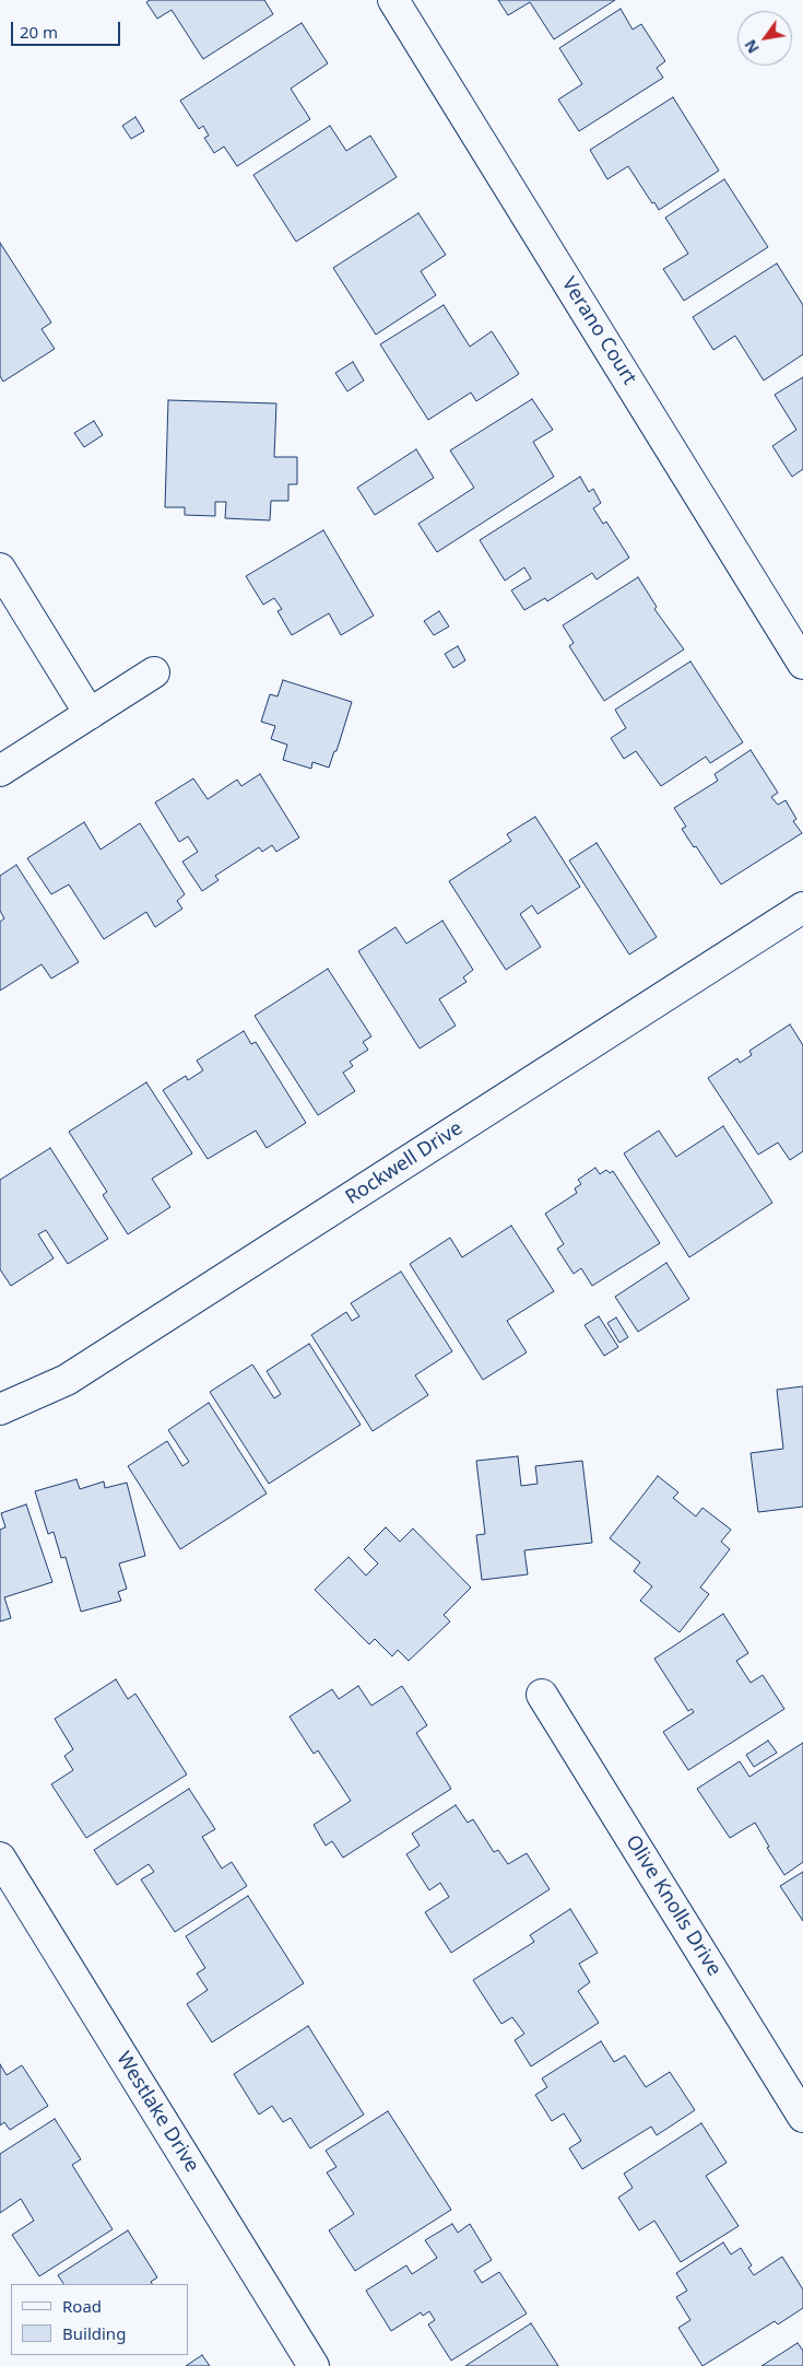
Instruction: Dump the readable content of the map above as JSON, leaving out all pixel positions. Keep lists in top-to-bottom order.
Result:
{
  "streets": {
    "street": [
      "Verano Court",
      "Rockwell Drive",
      "Olive Knolls Drive",
      "Westlake Drive"
    ]
  },
  "legend": ["Road", "Building"],
  "scale_bar": "20 m",
  "north": "bottom left"
}
